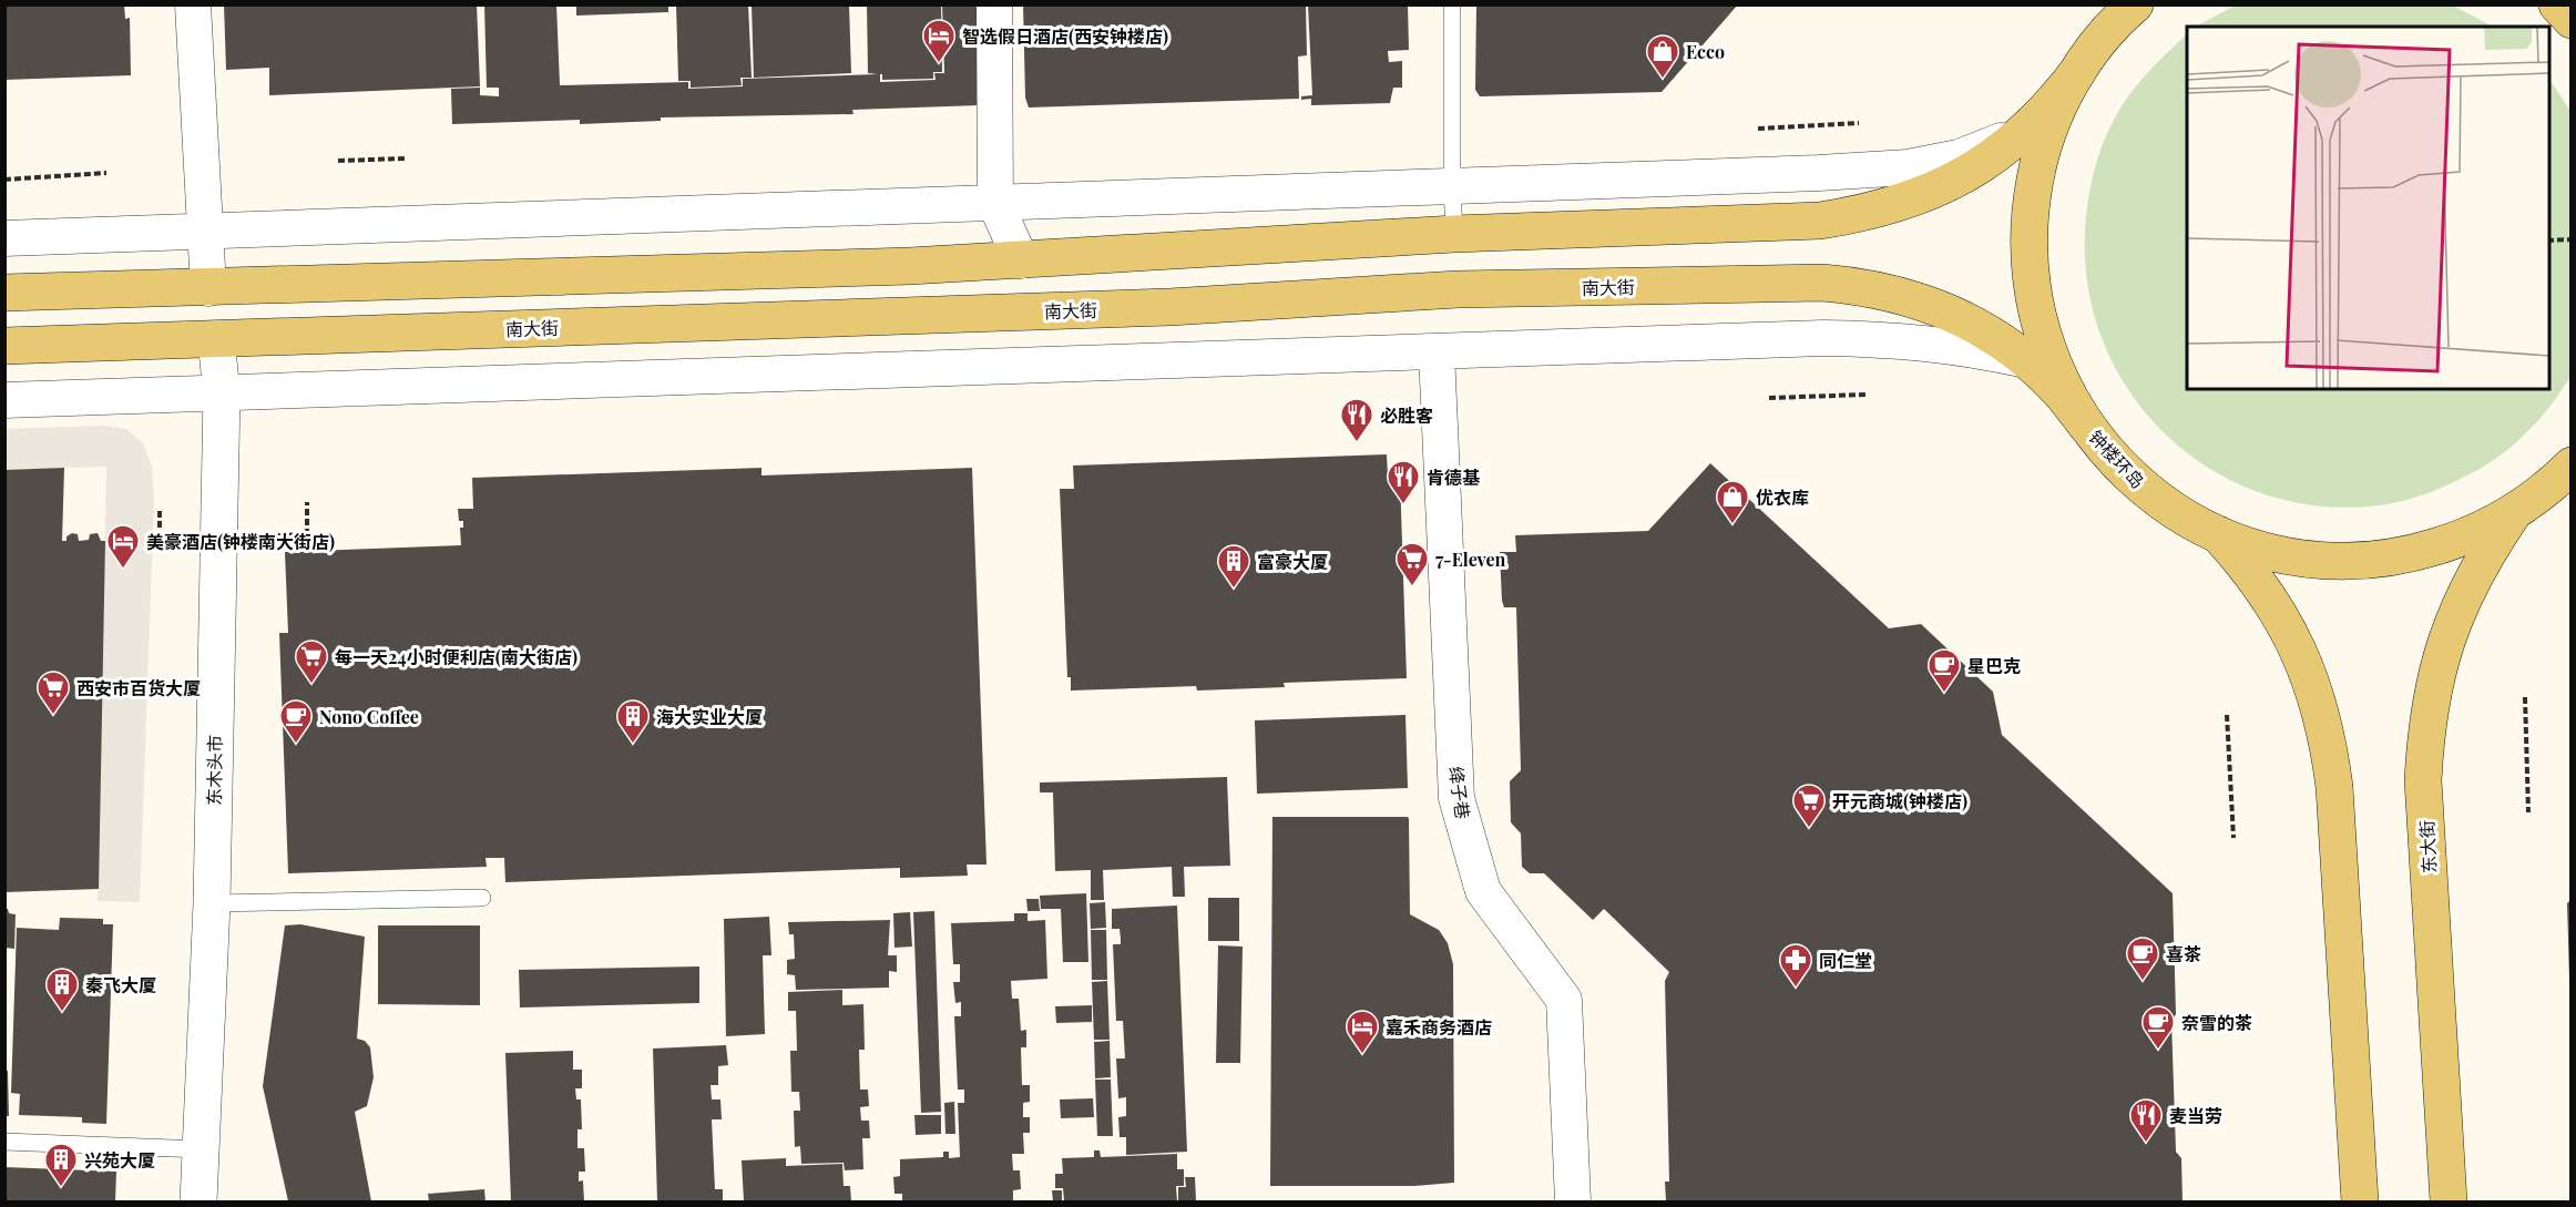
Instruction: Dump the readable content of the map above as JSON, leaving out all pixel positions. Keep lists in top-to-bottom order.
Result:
{
  "streets": {
    "main road": ["南大街", "钟楼环岛", "东大街"],
    "street": ["东木头市", "绛子巷"]
  },
  "crossings": [
    ["南大街", "钟楼环岛"],
    ["南大街", "东木头市"],
    ["钟楼环岛", "东大街"]
  ],
  "places": {
    "hotel": ["智选假日酒店(西安钟楼店)", "美豪酒店(钟楼南大街店)", "嘉禾商务酒店"],
    "shop": ["Ecco", "优衣库"],
    "restaurant": ["必胜客", "肯德基", "麦当劳"],
    "supermarket": [
      "7-Eleven",
      "每一天24小时便利店(南大街店)",
      "西安市百货大厦",
      "开元商城(钟楼店)"
    ],
    "building": [
      "富豪大厦",
      "海大实业大厦",
      "秦飞大厦",
      "兴苑大厦"
    ],
    "cafe": [
      "星巴克",
      "Nono Coffee",
      "喜茶",
      "奈雪的茶"
    ],
    "pharmacy": ["同仁堂"]
  }
}
